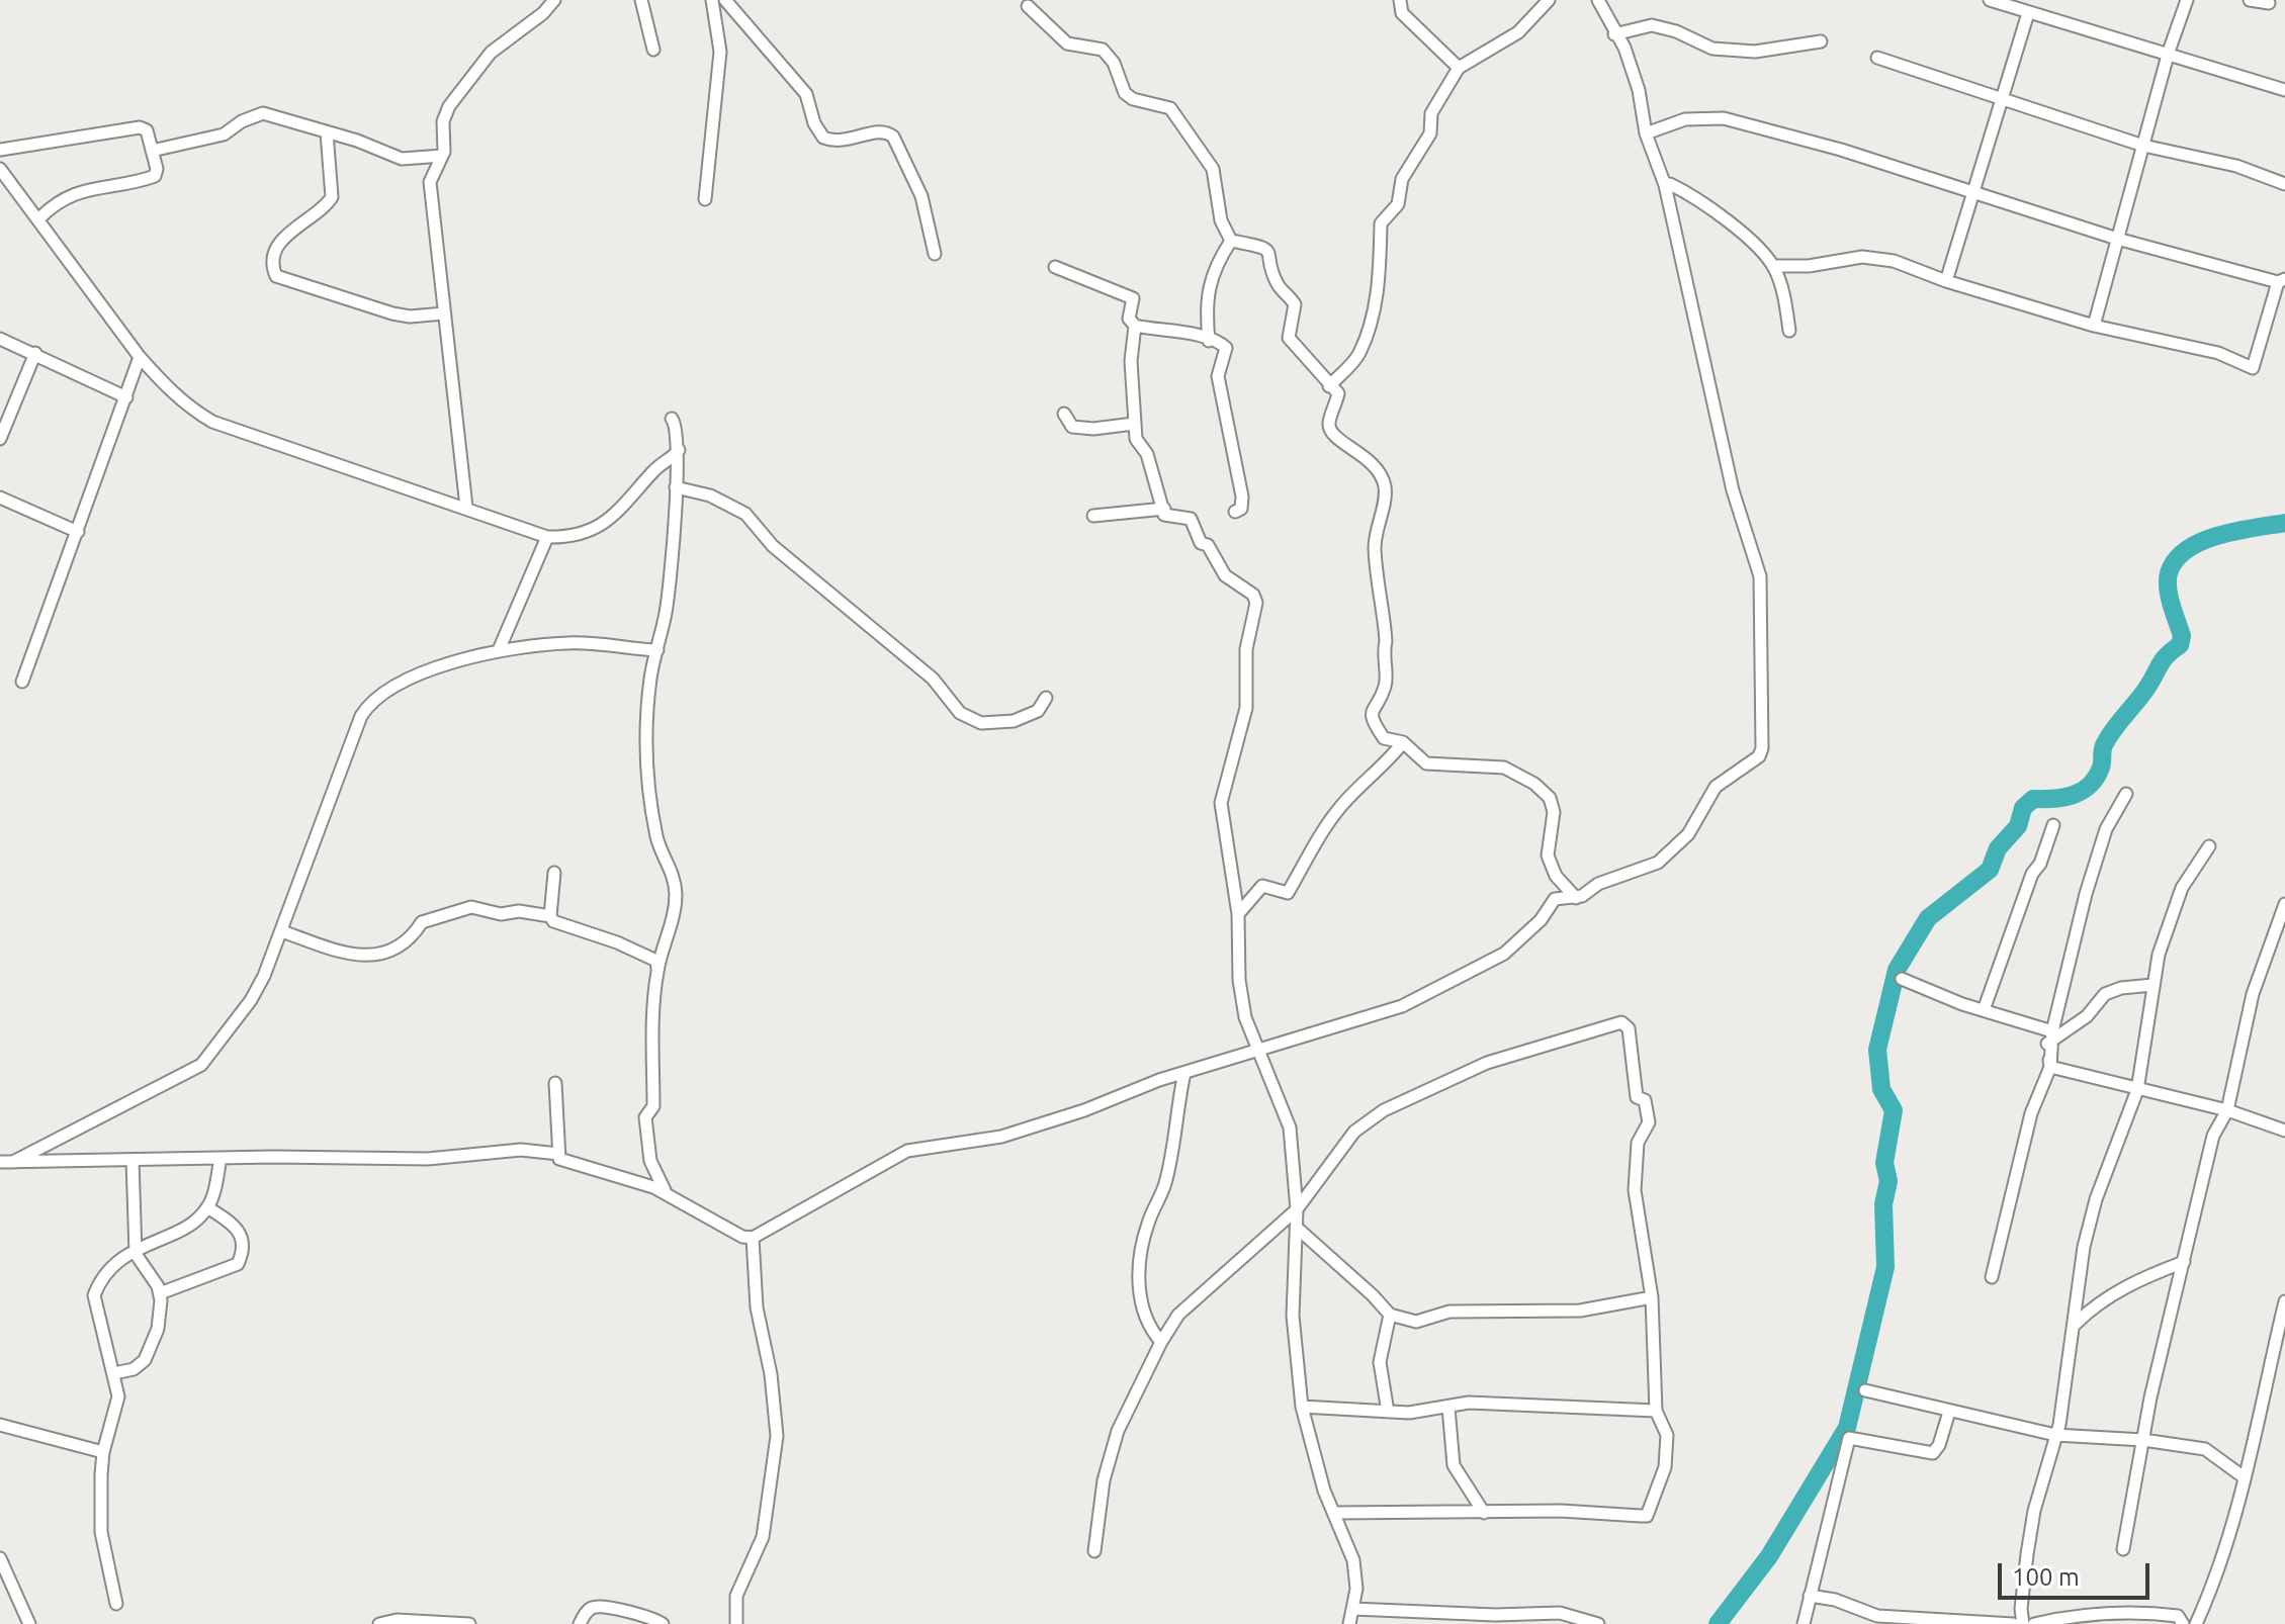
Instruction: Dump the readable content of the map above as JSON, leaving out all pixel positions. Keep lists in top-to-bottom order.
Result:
{
  "scale_bar": "100 m"
}
